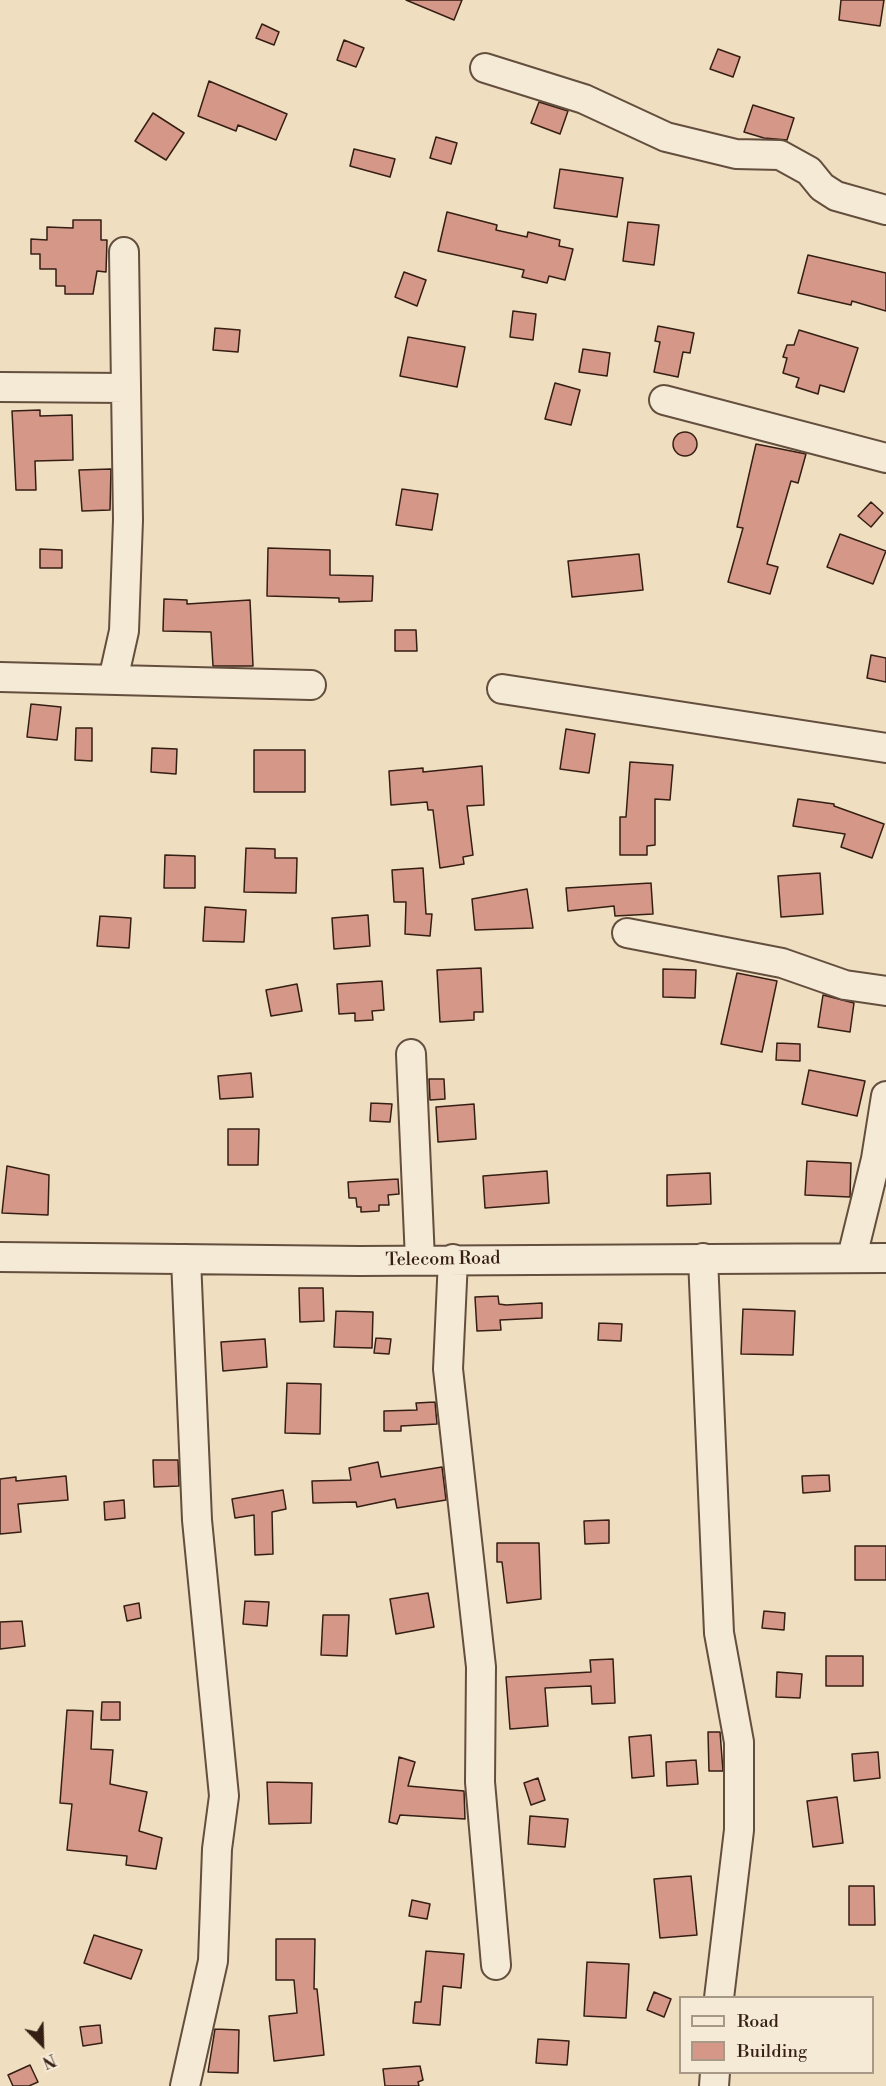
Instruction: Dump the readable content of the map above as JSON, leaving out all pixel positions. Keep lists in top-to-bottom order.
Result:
{
  "streets": {
    "street": ["Telecom Road"]
  },
  "legend": ["Road", "Building"],
  "north": "bottom right"
}
